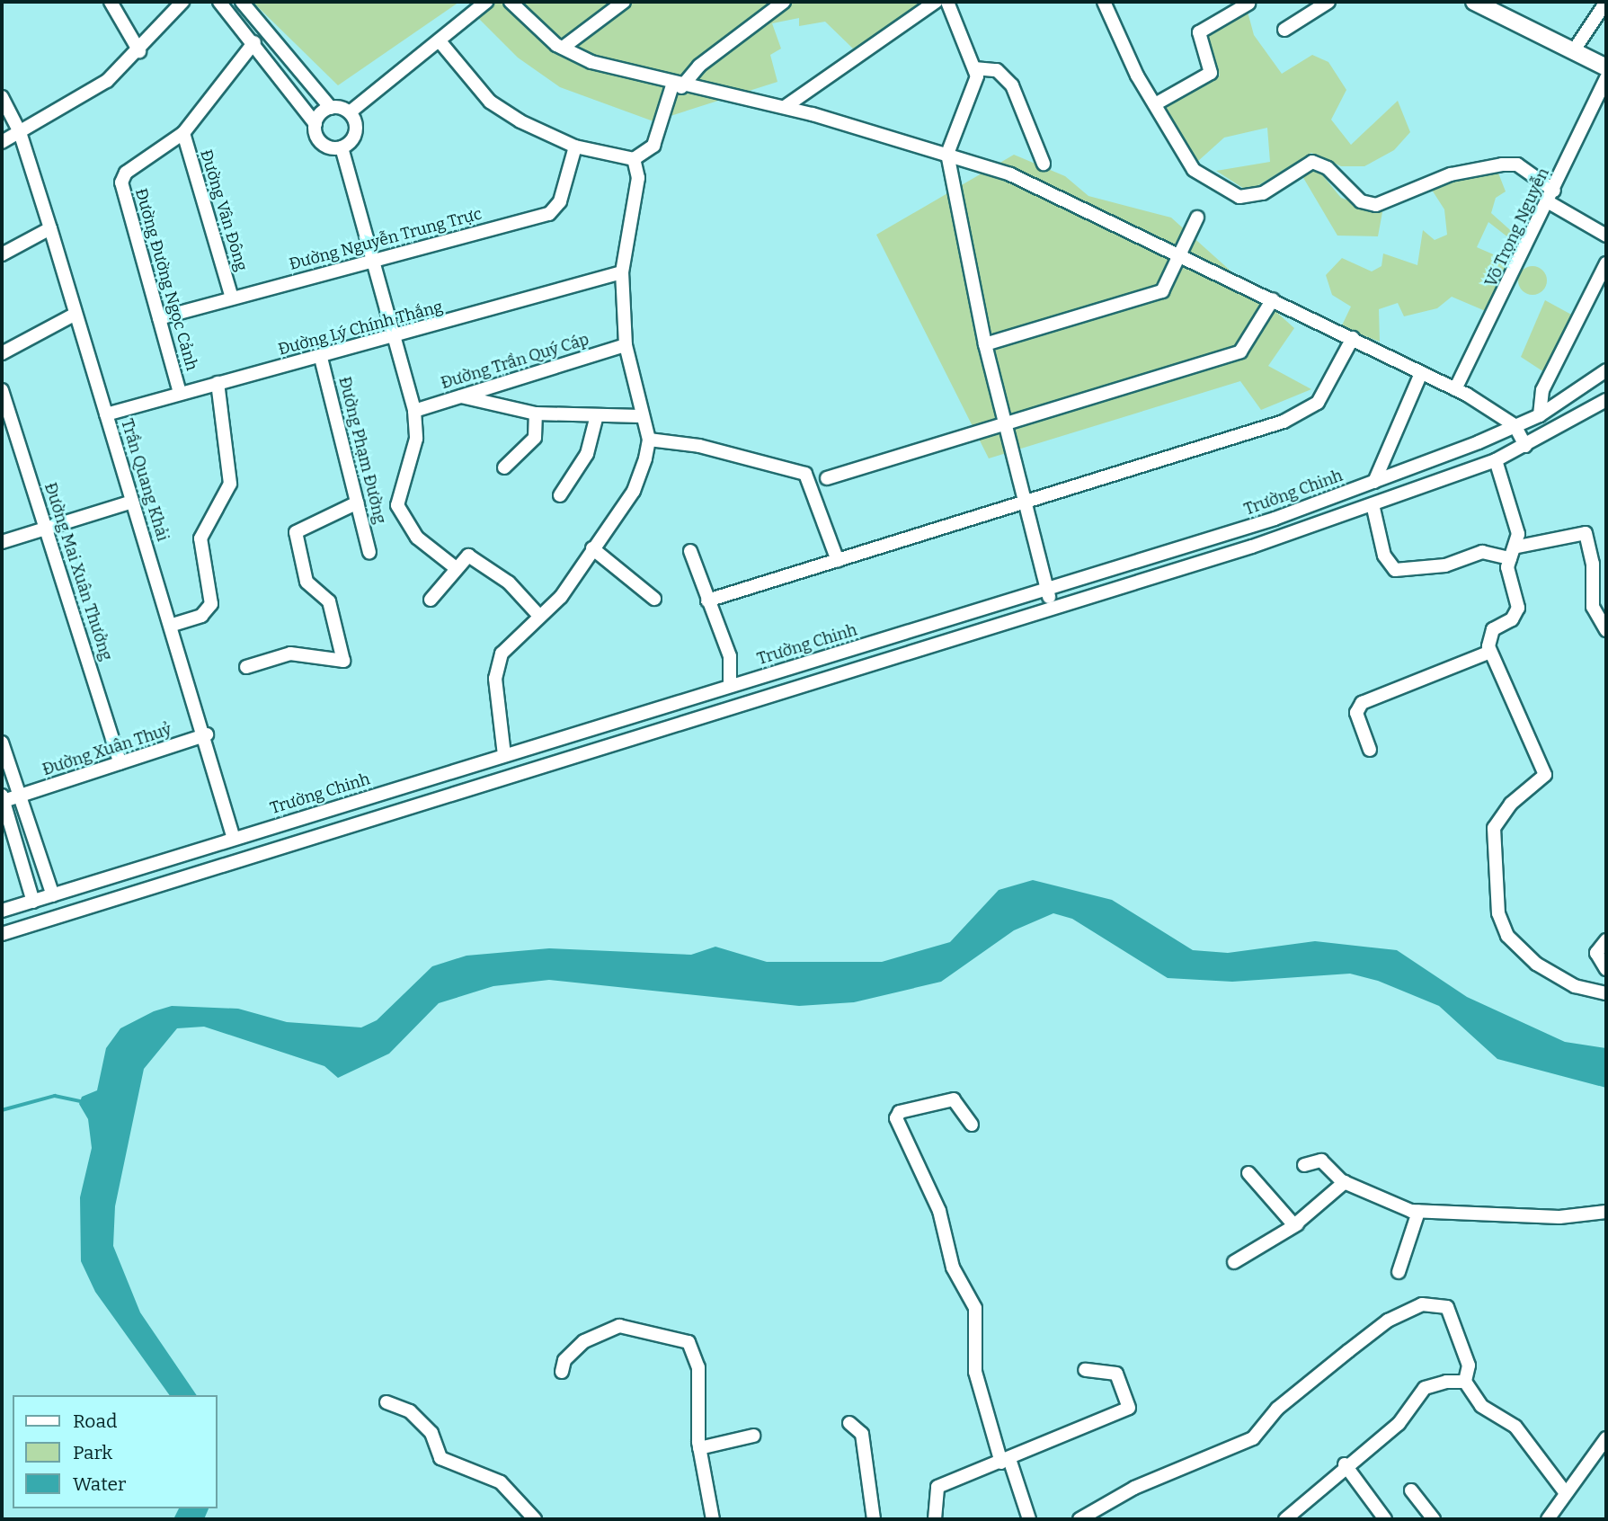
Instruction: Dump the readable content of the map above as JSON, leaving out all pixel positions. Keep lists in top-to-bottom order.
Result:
{
  "streets": {
    "street": [
      "Đường Vân Đông",
      "Võ Trọng Nguyễn",
      "Đường Nguyễn Trung Trực",
      "Đường Đường Ngọc Cảnh",
      "Đường Lý Chính Thắng",
      "Đường Trần Quý Cáp",
      "Đường Phạm Đường",
      "Trần Quang Khải",
      "Trường Chinh",
      "Đường Mai Xuân Thưởng",
      "Đường Xuân Thuỷ"
    ]
  },
  "crossings": [
    ["Đường Vân Đông", "Đường Nguyễn Trung Trực"],
    ["Đường Vân Đông", "Đường Đường Ngọc Cảnh"],
    ["Đường Nguyễn Trung Trực", "Đường Đường Ngọc Cảnh"],
    ["Đường Đường Ngọc Cảnh", "Đường Lý Chính Thắng"],
    ["Đường Lý Chính Thắng", "Đường Phạm Đường"],
    ["Đường Lý Chính Thắng", "Trần Quang Khải"],
    ["Trần Quang Khải", "Trường Chinh"],
    ["Trần Quang Khải", "Đường Xuân Thuỷ"],
    ["Đường Mai Xuân Thưởng", "Đường Xuân Thuỷ"]
  ],
  "legend": ["Road", "Park", "Water"]
}
